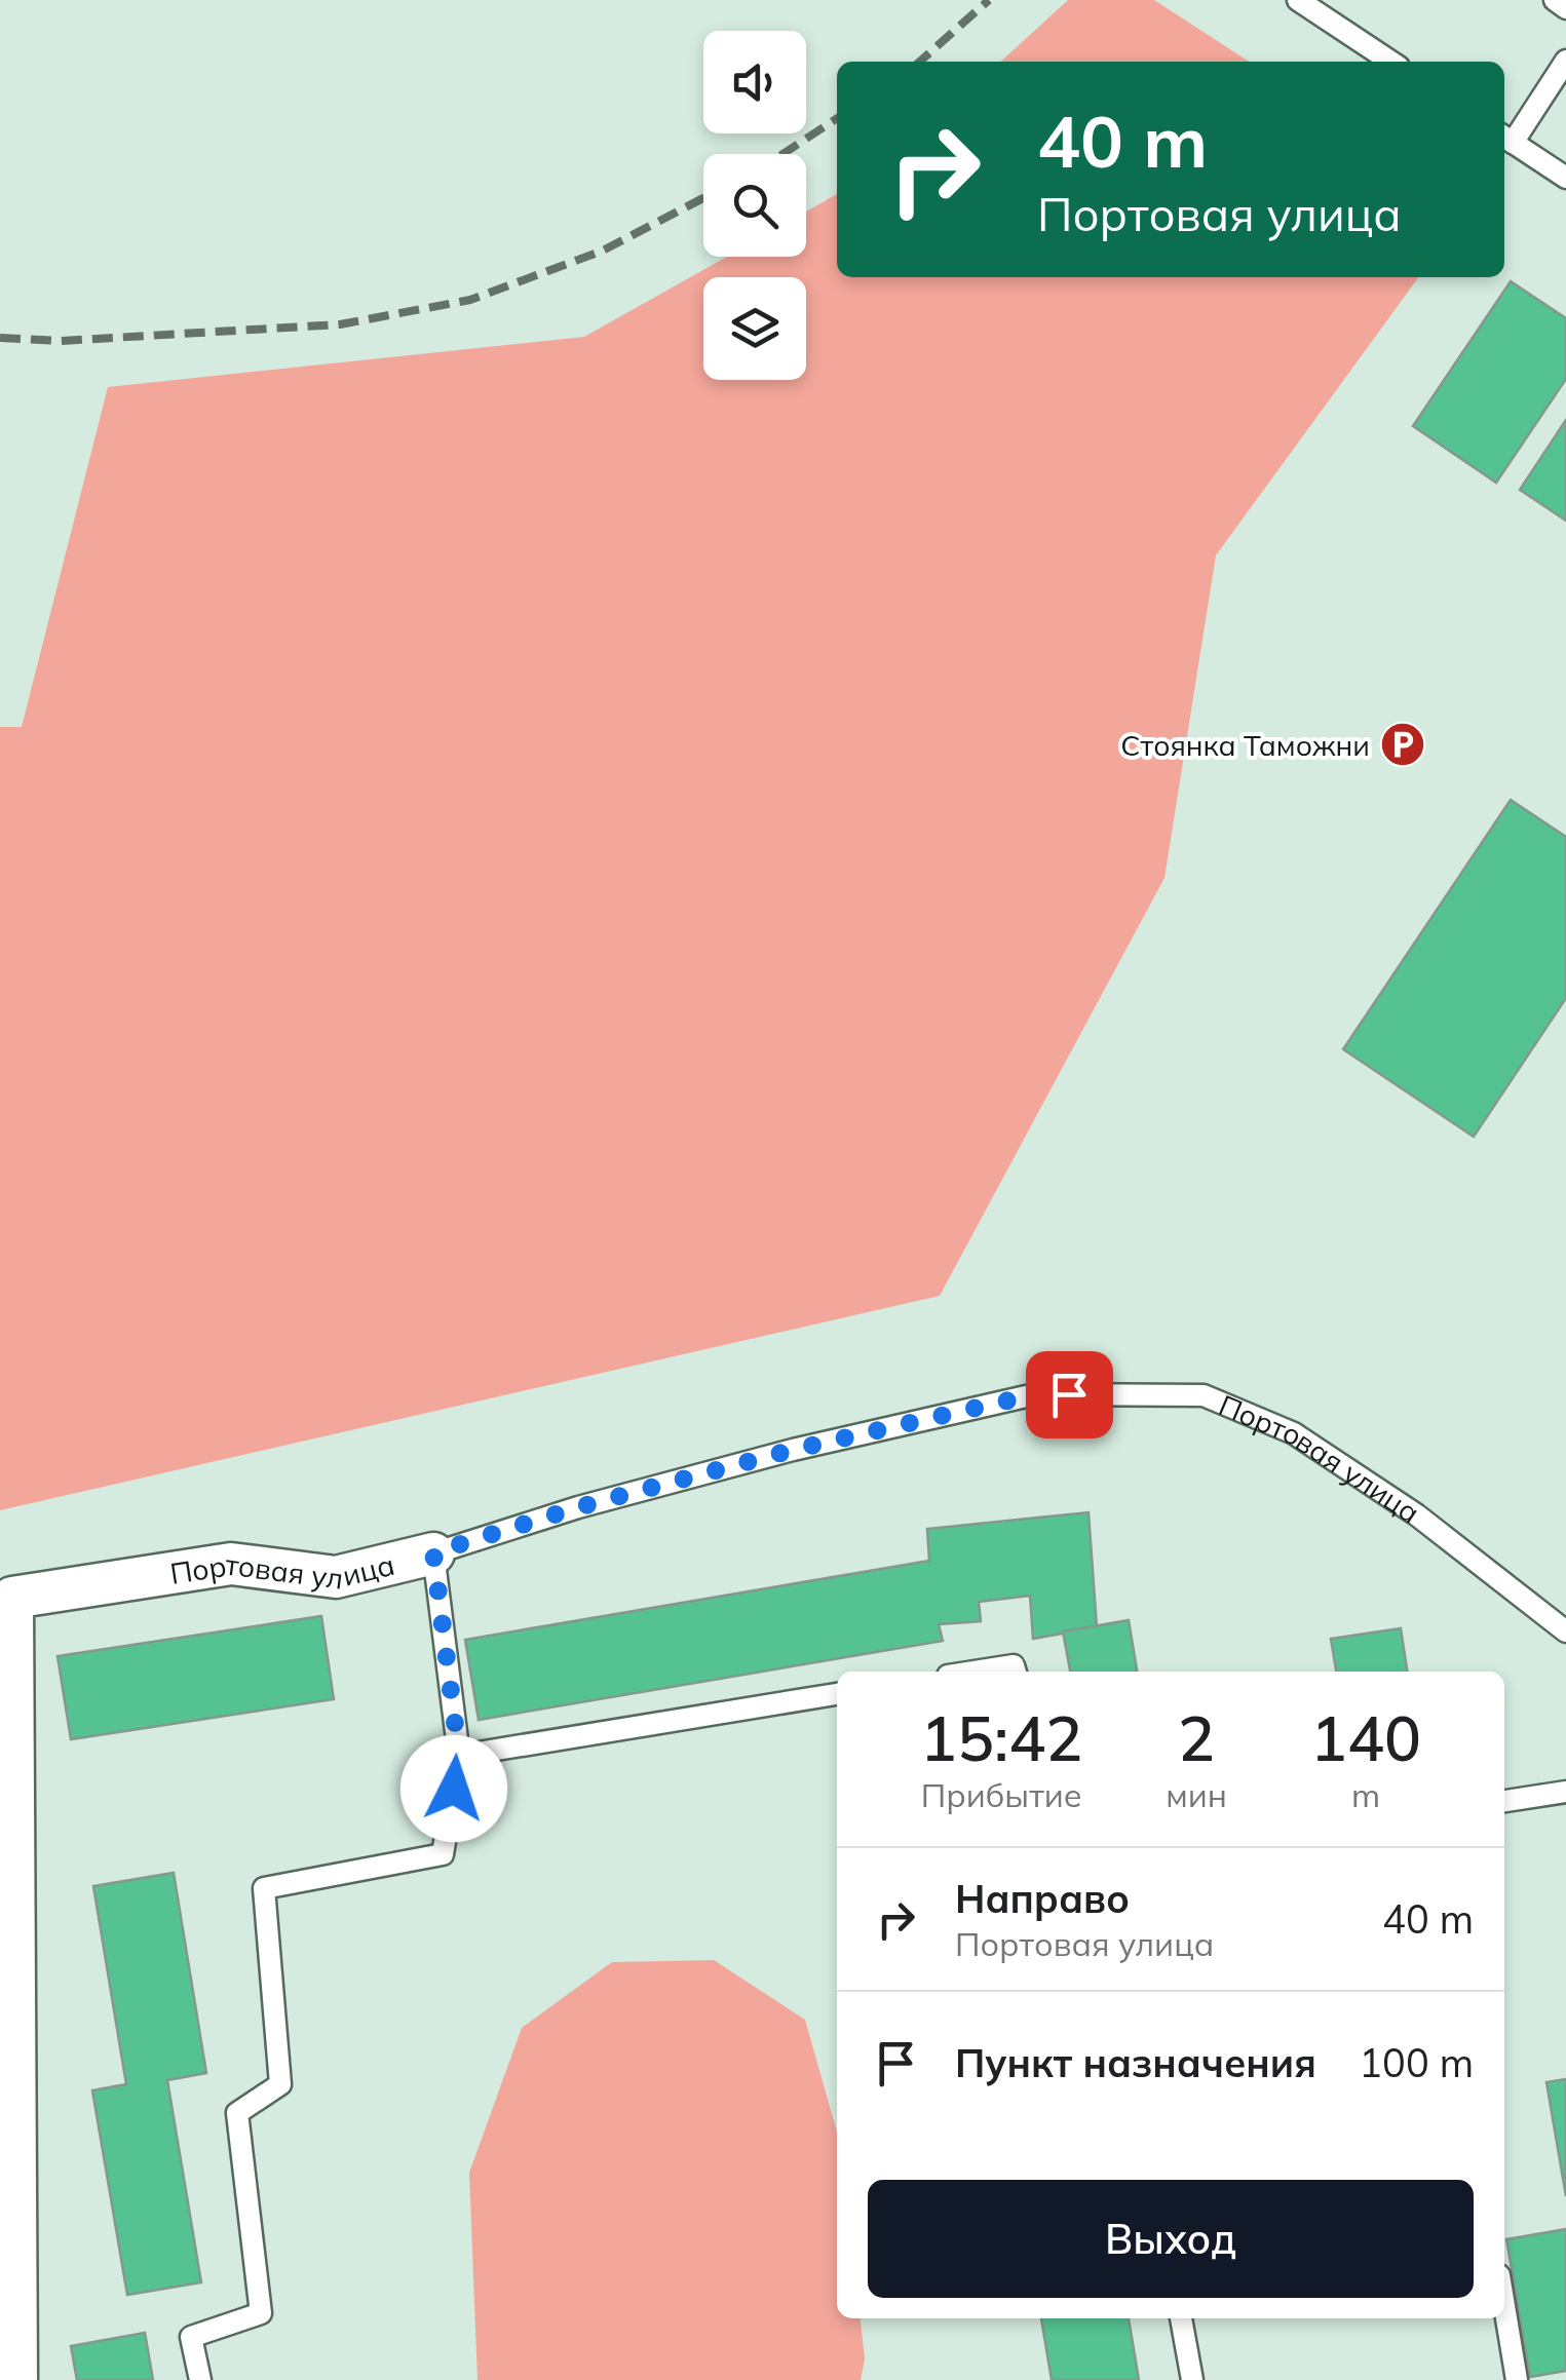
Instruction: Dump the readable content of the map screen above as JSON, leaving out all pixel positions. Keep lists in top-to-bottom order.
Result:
{
  "streets": {
    "street": ["Портовая улица"]
  },
  "places": {
    "parking": ["Стоянка Таможни"]
  },
  "page": {
    "turn": ["40 m", "Портовая улица"],
    "eta": [
      "15:42",
      "Прибытие",
      "2",
      "мин",
      "140",
      "m"
    ],
    "list": [
      {
        "name": "Направо",
        "note": "Портовая улица",
        "value": "40 m"
      },
      {
        "name": "Пункт назначения",
        "value": "100 m"
      }
    ],
    "buttons": "Выход"
  }
}
